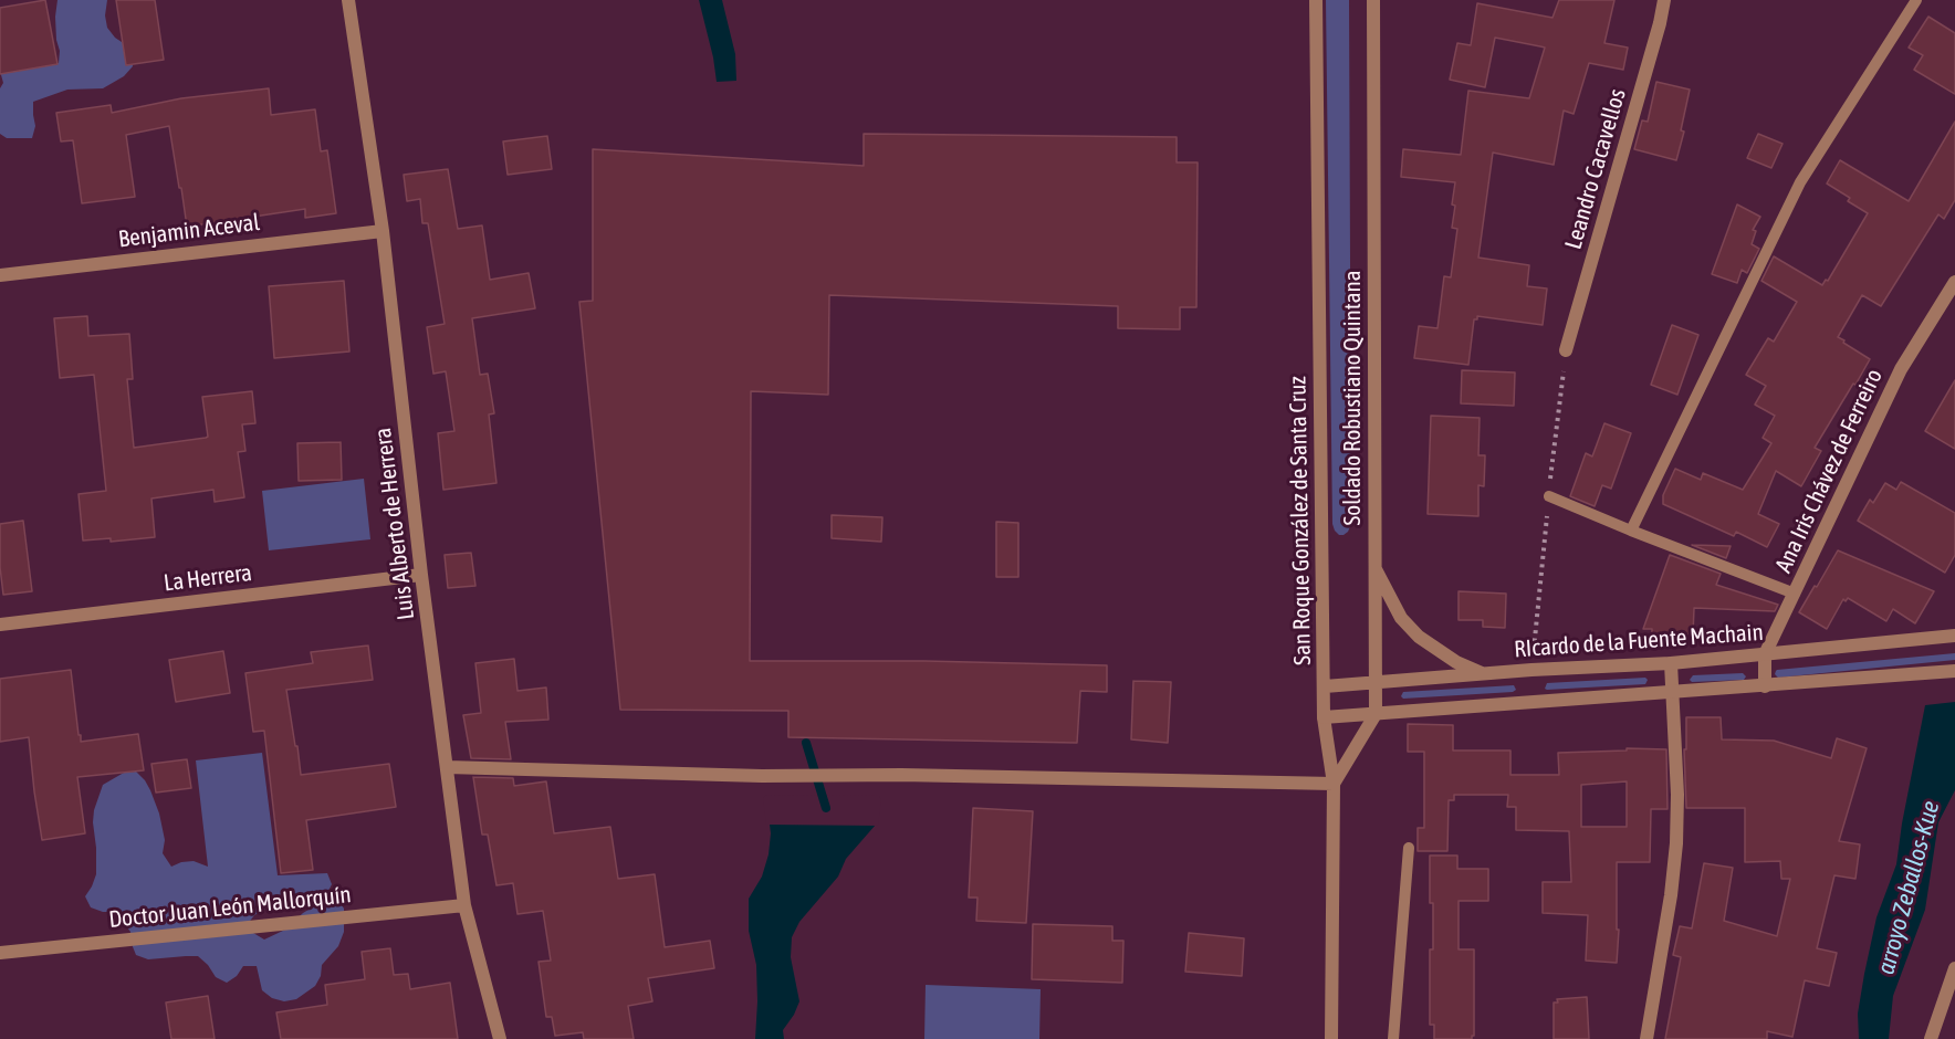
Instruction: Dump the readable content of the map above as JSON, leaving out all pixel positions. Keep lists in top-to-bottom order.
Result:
{
  "streets": {
    "street": [
      "Leandro Cacavellos",
      "Benjamin Aceval",
      "Soldado Robustiano Quintana",
      "Ana Iris Chávez de Ferreiro",
      "San Roque González de Santa Cruz",
      "Luis Alberto de Herrera",
      "La Herrera",
      "RIcardo de la Fuente Machain",
      "Doctor Juan León Mallorquín"
    ]
  },
  "crossings": [
    ["Benjamin Aceval", "Luis Alberto de Herrera"],
    ["Soldado Robustiano Quintana", "RIcardo de la Fuente Machain"],
    ["Ana Iris Chávez de Ferreiro", "RIcardo de la Fuente Machain"],
    ["San Roque González de Santa Cruz", "RIcardo de la Fuente Machain"],
    ["Luis Alberto de Herrera", "La Herrera"],
    ["Luis Alberto de Herrera", "Doctor Juan León Mallorquín"]
  ],
  "water": ["arroyo Zeballos-Kue"]
}
